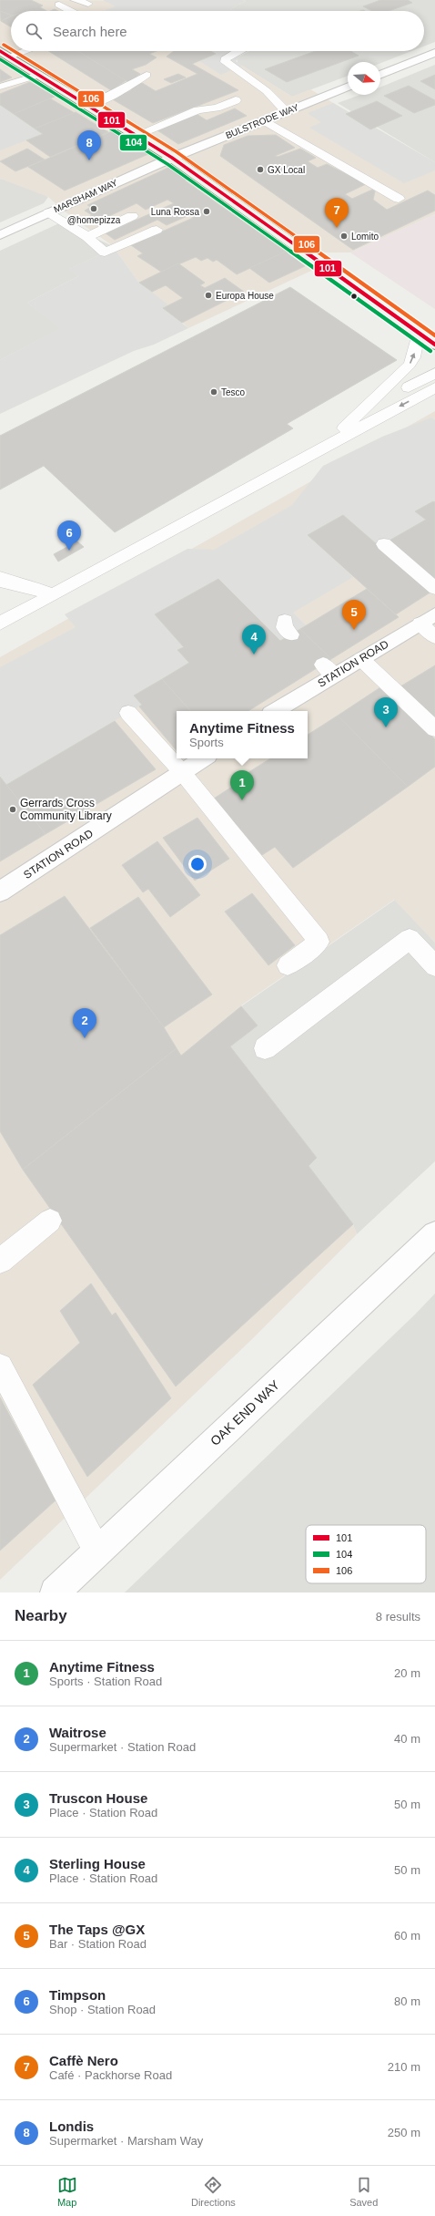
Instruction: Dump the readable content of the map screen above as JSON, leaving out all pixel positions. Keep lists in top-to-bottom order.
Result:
{
  "streets": {
    "street": [
      "BULSTRODE WAY",
      "MARSHAM WAY",
      "STATION ROAD",
      "OAK END WAY"
    ]
  },
  "crossings": [
    ["BULSTRODE WAY", "MARSHAM WAY"]
  ],
  "places": [
    "GX Local",
    "@homepizza",
    "Luna Rossa",
    "Lomito",
    "Europa House",
    "Tesco",
    "Gerrards Cross Community Library"
  ],
  "lines": ["transit line 106", "transit line 101", "transit line 104"],
  "legend": ["101", "104", "106"],
  "north": "right",
  "page": {
    "search": "Search here",
    "pins": [
      "8",
      "7",
      "6",
      "5",
      "4",
      "3",
      "1",
      "2"
    ],
    "popup": ["Anytime Fitness", "Sports"],
    "heading": ["Nearby", "8 results"],
    "list": [
      {
        "mark": "1",
        "name": "Anytime Fitness",
        "note": "Sports · Station Road",
        "value": "20 m"
      },
      {
        "mark": "2",
        "name": "Waitrose",
        "note": "Supermarket · Station Road",
        "value": "40 m"
      },
      {
        "mark": "3",
        "name": "Truscon House",
        "note": "Place · Station Road",
        "value": "50 m"
      },
      {
        "mark": "4",
        "name": "Sterling House",
        "note": "Place · Station Road",
        "value": "50 m"
      },
      {
        "mark": "5",
        "name": "The Taps @GX",
        "note": "Bar · Station Road",
        "value": "60 m"
      },
      {
        "mark": "6",
        "name": "Timpson",
        "note": "Shop · Station Road",
        "value": "80 m"
      },
      {
        "mark": "7",
        "name": "Caffè Nero",
        "note": "Café · Packhorse Road",
        "value": "210 m"
      },
      {
        "mark": "8",
        "name": "Londis",
        "note": "Supermarket · Marsham Way",
        "value": "250 m"
      }
    ],
    "nav": ["Map", "Directions", "Saved"]
  }
}
